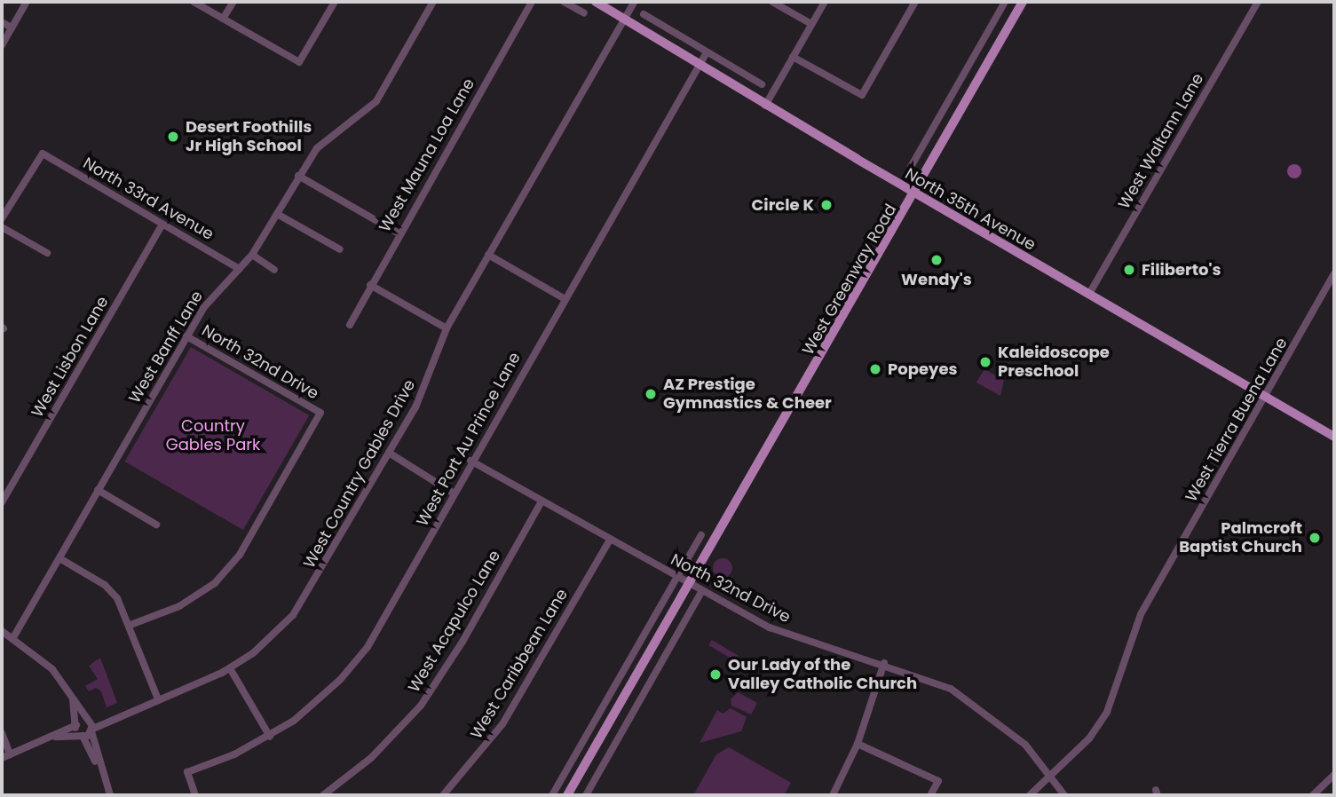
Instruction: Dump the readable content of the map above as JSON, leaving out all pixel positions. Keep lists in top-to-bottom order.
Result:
{
  "streets": {
    "main road": ["North 35th Avenue", "West Greenway Road"],
    "street": [
      "West Waltann Lane",
      "West Mauna Loa Lane",
      "North 33rd Avenue",
      "West Banff Lane",
      "West Lisbon Lane",
      "North 32nd Drive",
      "West Tierra Buena Lane",
      "West Port Au Prince Lane",
      "West Country Gables Drive",
      "West Acapulco Lane",
      "West Caribbean Lane"
    ]
  },
  "crossings": [
    ["West Waltann Lane", "North 35th Avenue"],
    ["North 33rd Avenue", "West Banff Lane"],
    ["North 33rd Avenue", "West Lisbon Lane"],
    ["North 35th Avenue", "West Greenway Road"],
    ["North 35th Avenue", "West Tierra Buena Lane"],
    ["North 35th Avenue", "West Port Au Prince Lane"],
    ["North 35th Avenue", "West Country Gables Drive"],
    ["West Greenway Road", "North 32nd Drive"],
    ["West Banff Lane", "North 32nd Drive"],
    ["North 32nd Drive", "West Tierra Buena Lane"],
    ["North 32nd Drive", "West Port Au Prince Lane"],
    ["North 32nd Drive", "West Acapulco Lane"],
    ["North 32nd Drive", "West Caribbean Lane"]
  ],
  "parks": ["Country Gables Park"],
  "places": [
    "Desert Foothills Jr High School",
    "Circle K",
    "Wendy's",
    "Filiberto's",
    "Kaleidoscope Preschool",
    "Popeyes",
    "AZ Prestige Gymnastics & Cheer",
    "Palmcroft Baptist Church",
    "Our Lady of the Valley Catholic Church"
  ]
}
